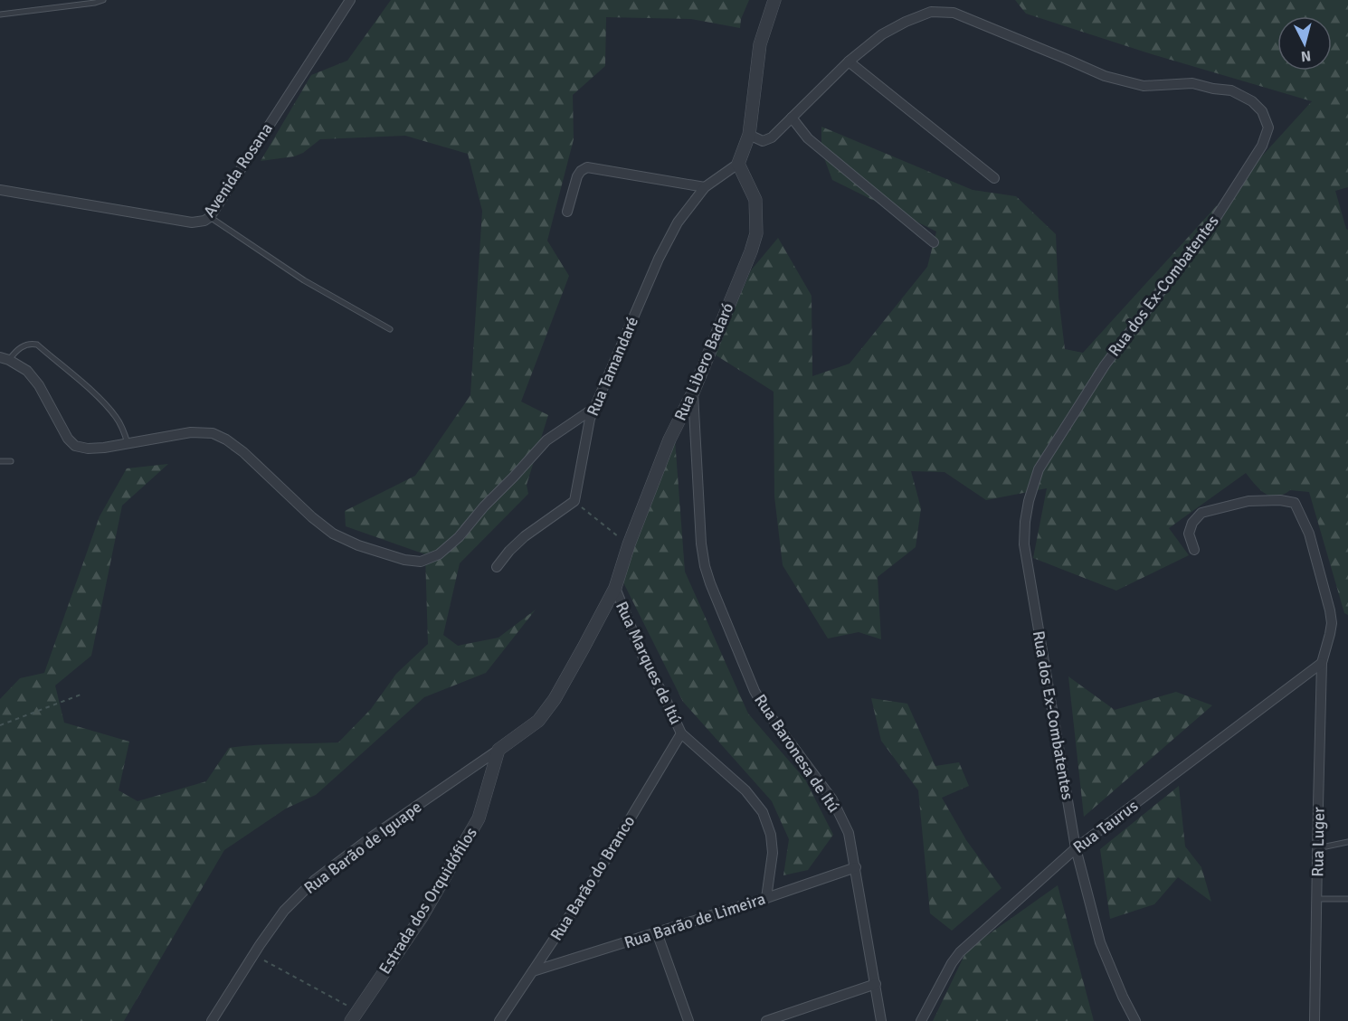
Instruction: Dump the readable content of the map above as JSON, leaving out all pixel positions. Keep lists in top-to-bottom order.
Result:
{
  "streets": {
    "street": [
      "Avenida Rosana",
      "Rua dos Ex-Combatentes",
      "Rua Libero Badaró",
      "Rua Tamandaré",
      "Rua Marques de Itú",
      "Rua Baronesa de Itú",
      "Rua Taurus",
      "Rua Luger",
      "Rua Barão de Iguape",
      "Rua Barão do Branco",
      "Estrada dos Orquidófilos",
      "Rua Barão de Limeira"
    ]
  },
  "crossings": [
    ["Rua dos Ex-Combatentes", "Rua Taurus"],
    ["Rua Libero Badaró", "Rua Tamandaré"],
    ["Rua Libero Badaró", "Rua Marques de Itú"],
    ["Rua Libero Badaró", "Rua Baronesa de Itú"],
    ["Rua Marques de Itú", "Rua Barão do Branco"],
    ["Rua Marques de Itú", "Rua Barão de Limeira"],
    ["Rua Baronesa de Itú", "Rua Barão de Limeira"],
    ["Rua Taurus", "Rua Luger"],
    ["Rua Barão de Iguape", "Estrada dos Orquidófilos"],
    ["Rua Barão do Branco", "Rua Barão de Limeira"]
  ],
  "north": "bottom"
}
